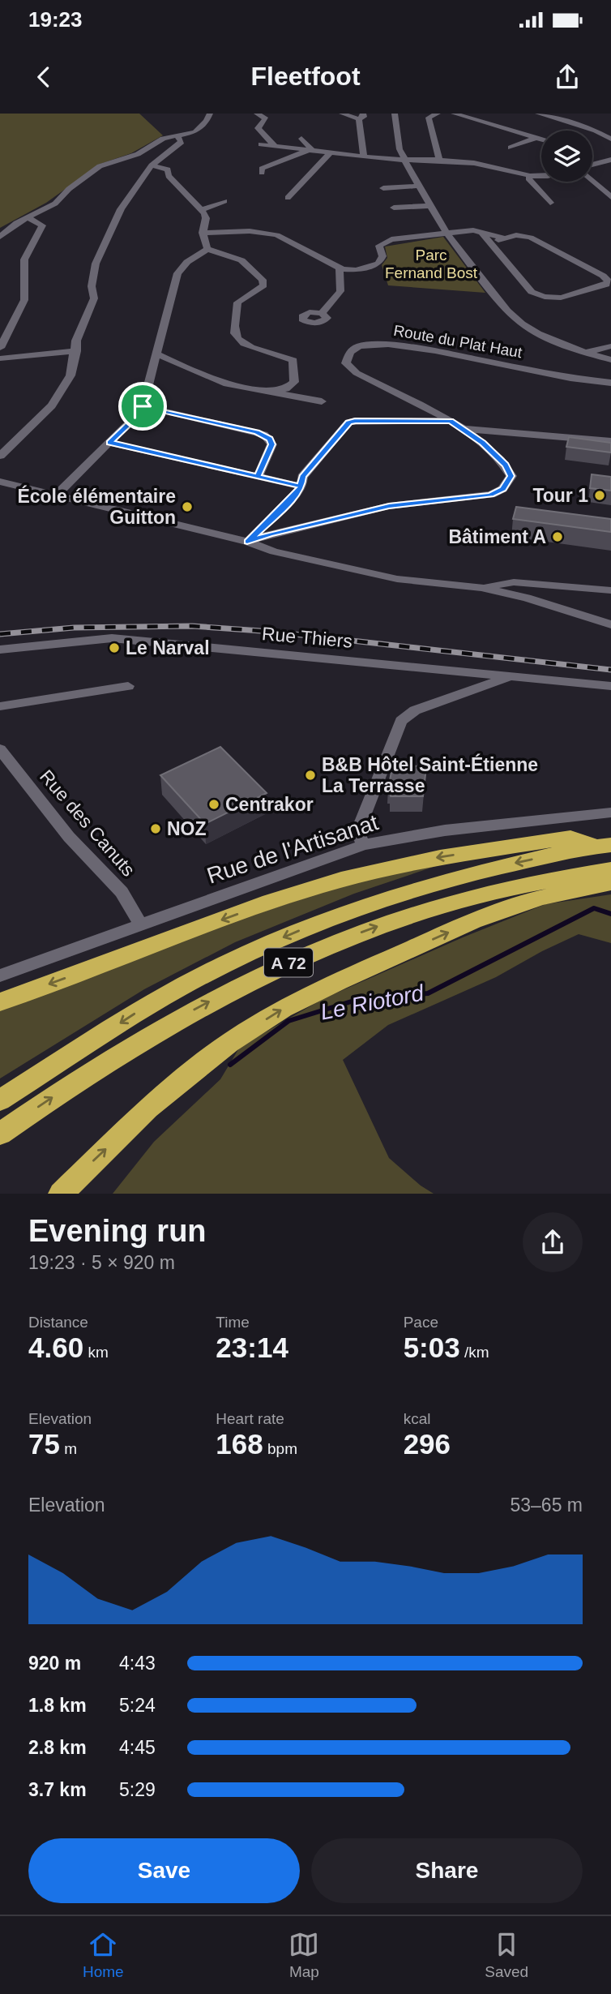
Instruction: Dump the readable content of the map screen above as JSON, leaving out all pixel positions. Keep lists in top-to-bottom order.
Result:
{
  "streets": {
    "highway": ["A 72"],
    "street": [
      "Route du Plat Haut",
      "Rue Thiers",
      "Rue des Canuts",
      "Rue de l'Artisanat"
    ]
  },
  "crossings": [
    ["Rue des Canuts", "Rue de l'Artisanat"]
  ],
  "water": ["Le Riotord"],
  "parks": ["Parc Fernand Bost"],
  "places": [
    "Tour 1",
    "École élémentaire Guitton",
    "Bâtiment A",
    "Le Narval",
    "B&B Hôtel Saint-Étienne La Terrasse",
    "Centrakor",
    "NOZ"
  ],
  "page": {
    "status": "19:23",
    "header": "Fleetfoot",
    "heading": ["Evening run", "19:23 · 5 × 920 m"],
    "stats": [
      ["Distance", "4.60 km"],
      ["Time", "23:14"],
      ["Pace", "5:03 /km"],
      ["Elevation", "75 m"],
      ["Heart rate", "168 bpm"],
      ["kcal", "296"]
    ],
    "chart": ["Elevation", "53–65 m"],
    "list": [
      {
        "name": "920 m",
        "note": "4:43"
      },
      {
        "name": "1.8 km",
        "note": "5:24"
      },
      {
        "name": "2.8 km",
        "note": "4:45"
      },
      {
        "name": "3.7 km",
        "note": "5:29"
      }
    ],
    "buttons": ["Save", "Share"],
    "tabs": ["Home", "Map", "Saved"]
  }
}
